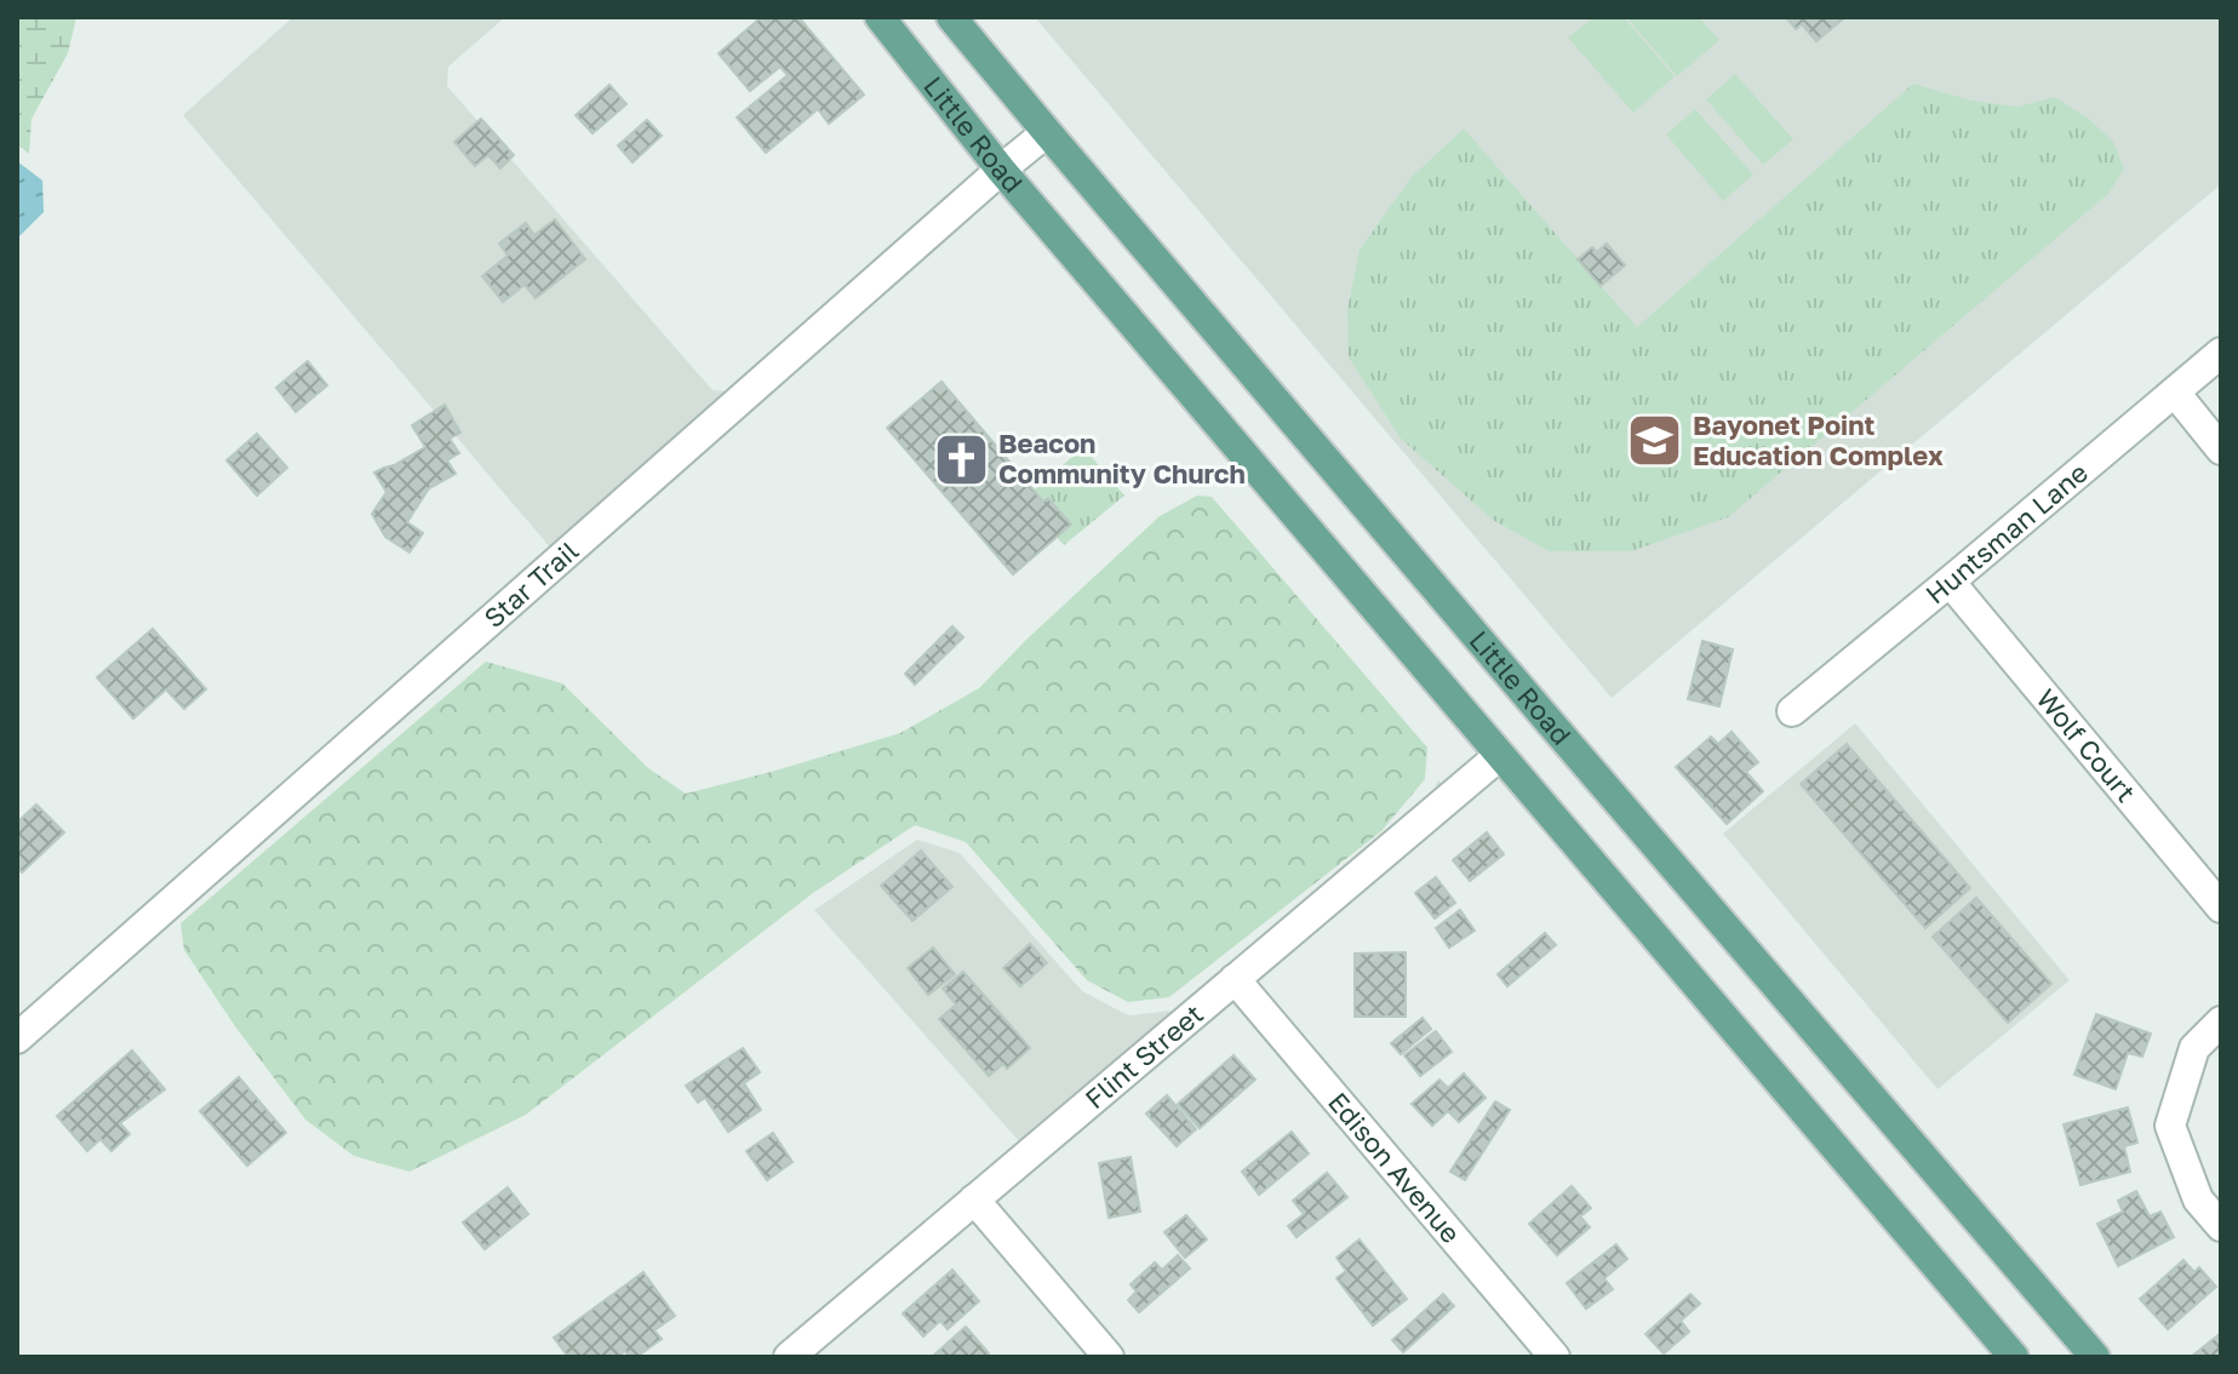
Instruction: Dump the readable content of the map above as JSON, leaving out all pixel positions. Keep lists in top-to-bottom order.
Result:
{
  "streets": {
    "main road": ["Little Road"],
    "street": [
      "Huntsman Lane",
      "Star Trail",
      "Wolf Court",
      "Flint Street",
      "Edison Avenue"
    ]
  },
  "crossings": [
    ["Little Road", "Star Trail"],
    ["Little Road", "Flint Street"],
    ["Huntsman Lane", "Wolf Court"],
    ["Flint Street", "Edison Avenue"]
  ],
  "places": {
    "school or university": ["Bayonet Point Education Complex"],
    "church": ["Beacon Community Church"]
  }
}
